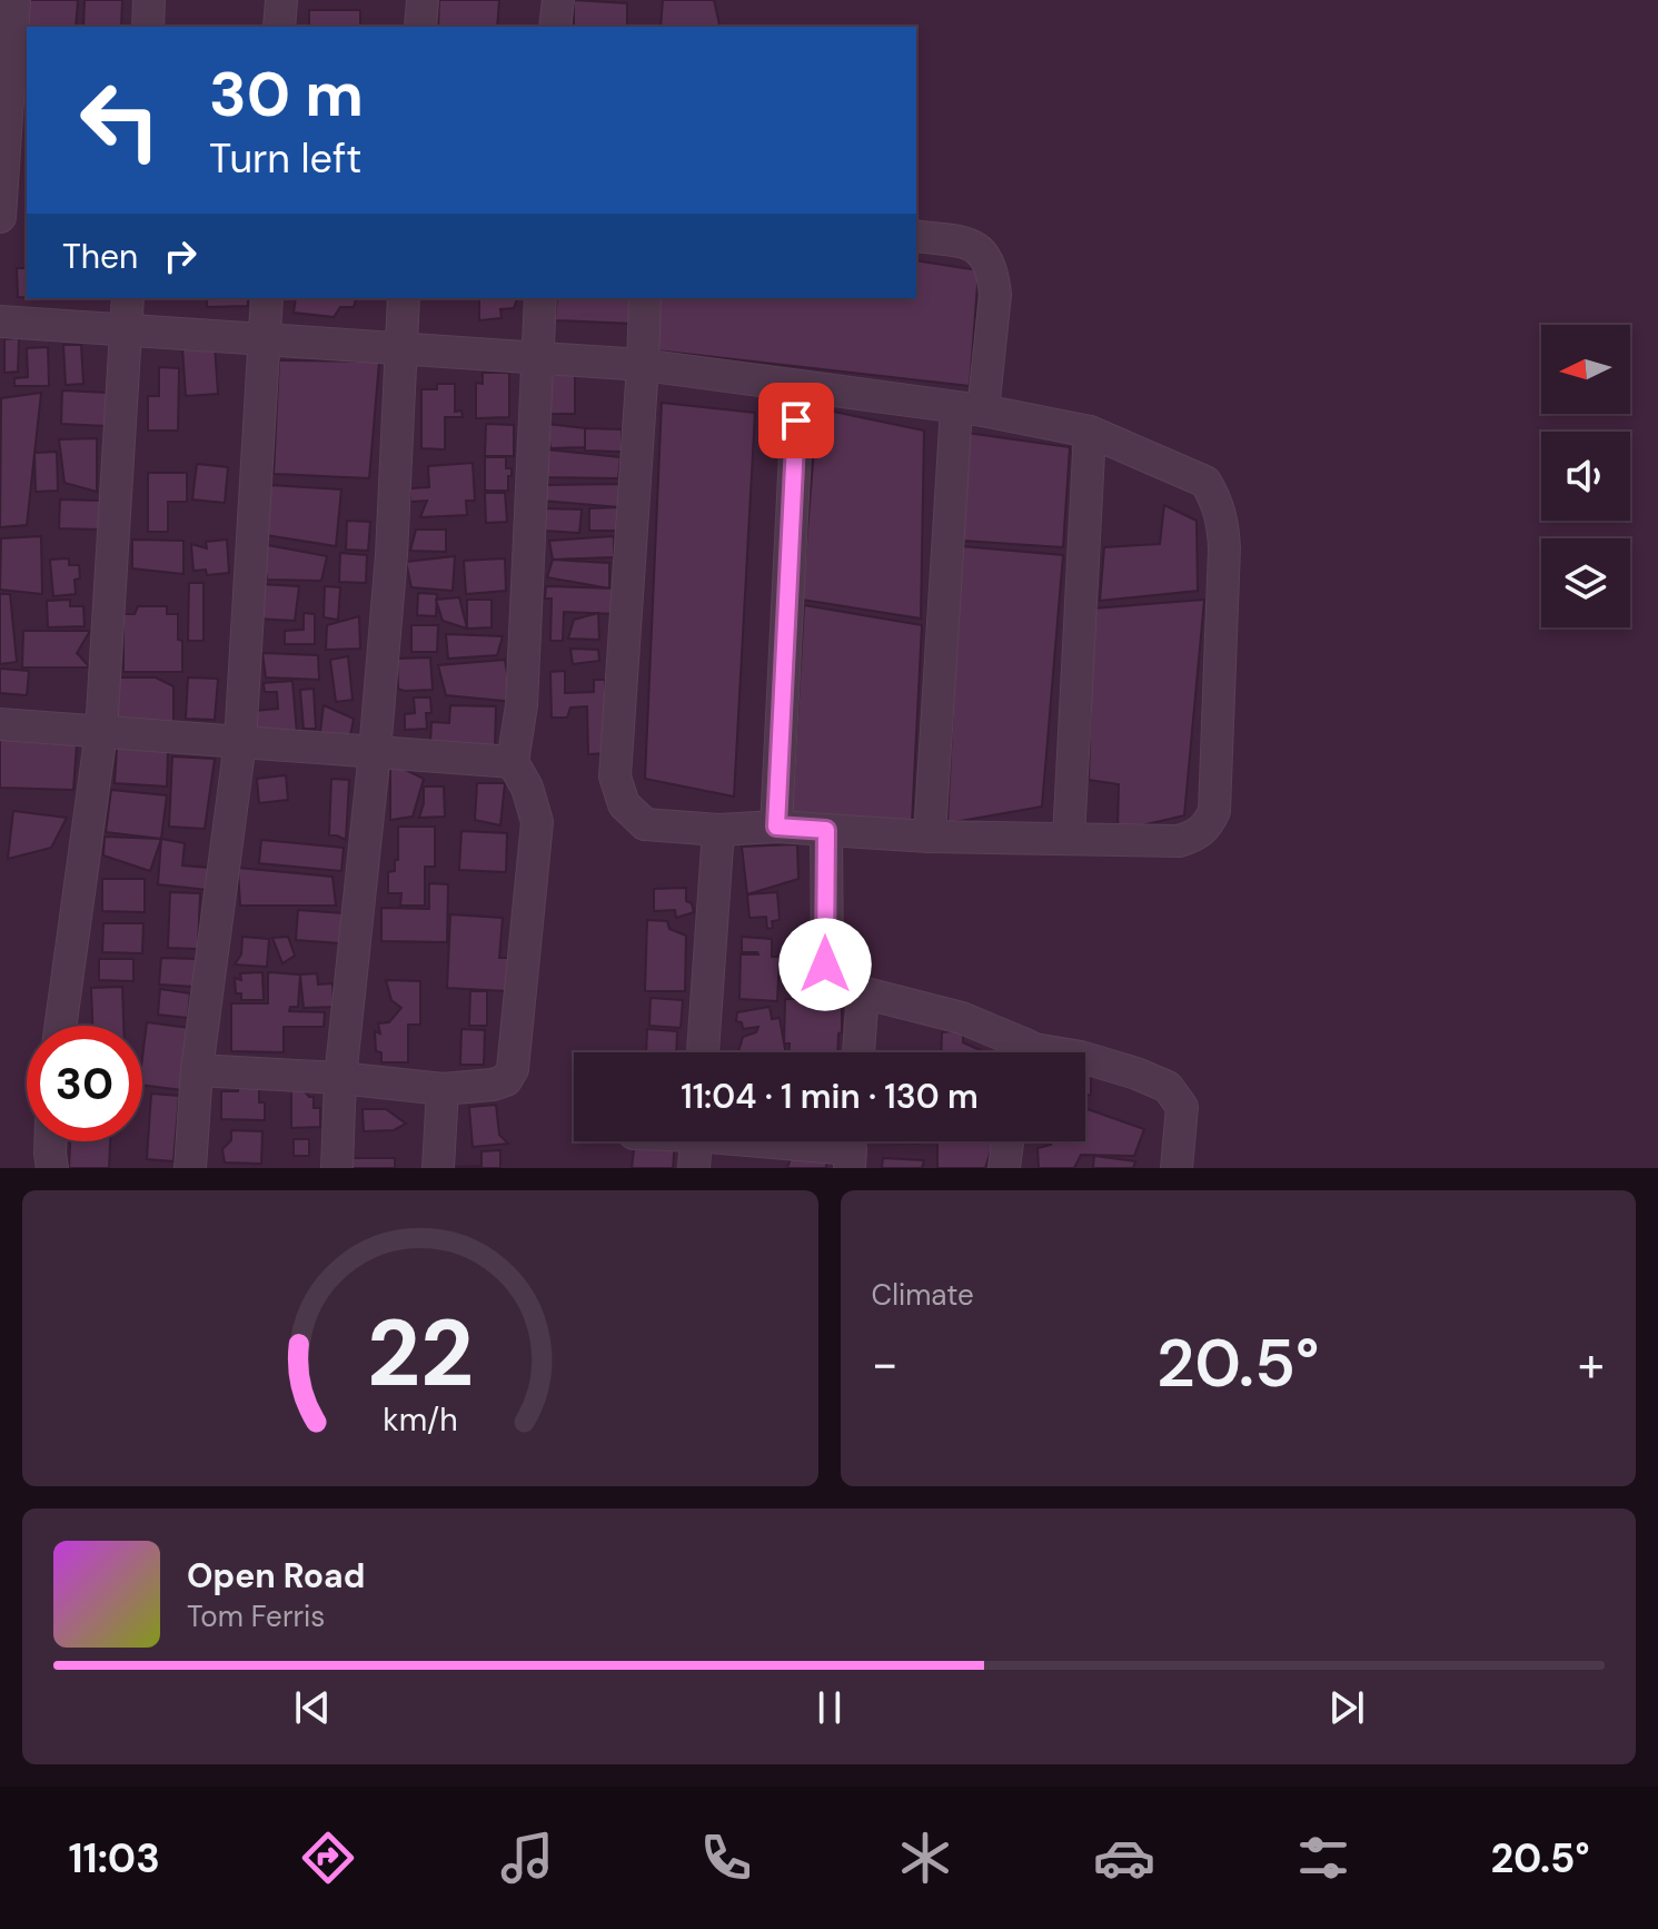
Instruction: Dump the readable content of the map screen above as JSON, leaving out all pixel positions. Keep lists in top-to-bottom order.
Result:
{
  "north": "left",
  "page": {
    "turn": ["30 m", "Turn left"],
    "then": "Then",
    "limit": "30",
    "trip": "11:04 · 1 min · 130 m",
    "tile": "Climate",
    "heat": ["−", "20.5°", "+"],
    "song": ["Open Road", "Tom Ferris"],
    "tabs": ["11:03", "20.5°"],
    "gauge": ["22", "km/h"]
  }
}
